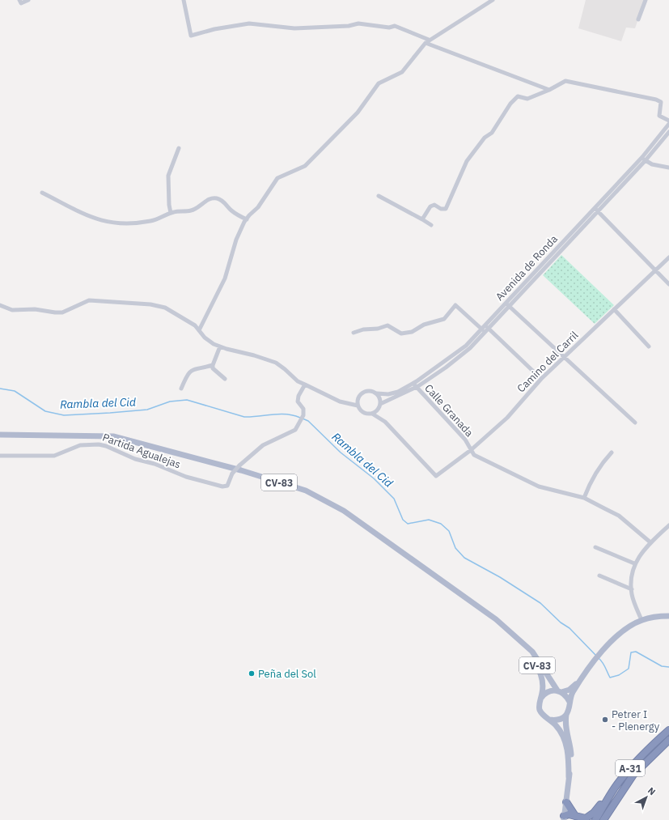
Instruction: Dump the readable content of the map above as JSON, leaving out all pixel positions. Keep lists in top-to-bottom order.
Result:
{
  "streets": {
    "highway": ["A-31"],
    "main road": ["CV-83"],
    "street": [
      "Avenida de Ronda",
      "Camino del Carril",
      "Calle Granada",
      "Partida Agualejas"
    ]
  },
  "crossings": [
    ["Avenida de Ronda", "Calle Granada"],
    ["Camino del Carril", "Calle Granada"]
  ],
  "water": ["Rambla del Cid"],
  "places": ["Peña del Sol", "Petrer I - Plenergy"],
  "north": "top right"
}
